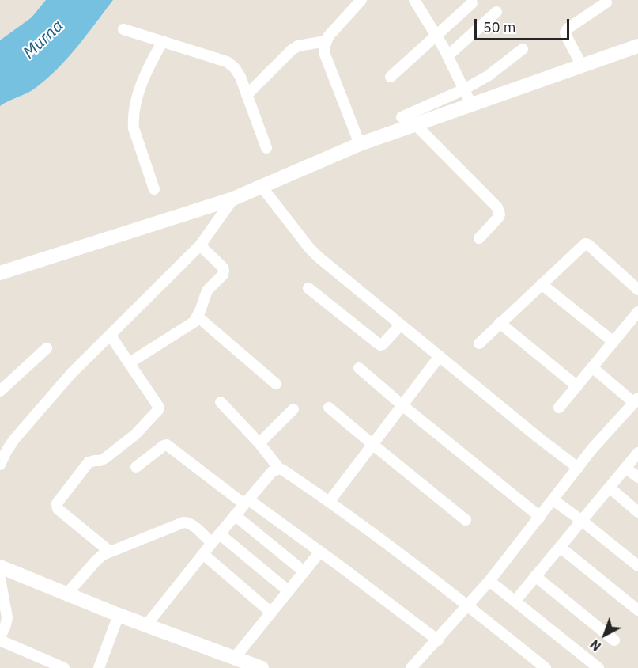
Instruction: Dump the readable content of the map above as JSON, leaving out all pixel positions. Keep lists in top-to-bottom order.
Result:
{
  "water": ["Murna"],
  "scale_bar": "50 m",
  "north": "bottom left"
}
